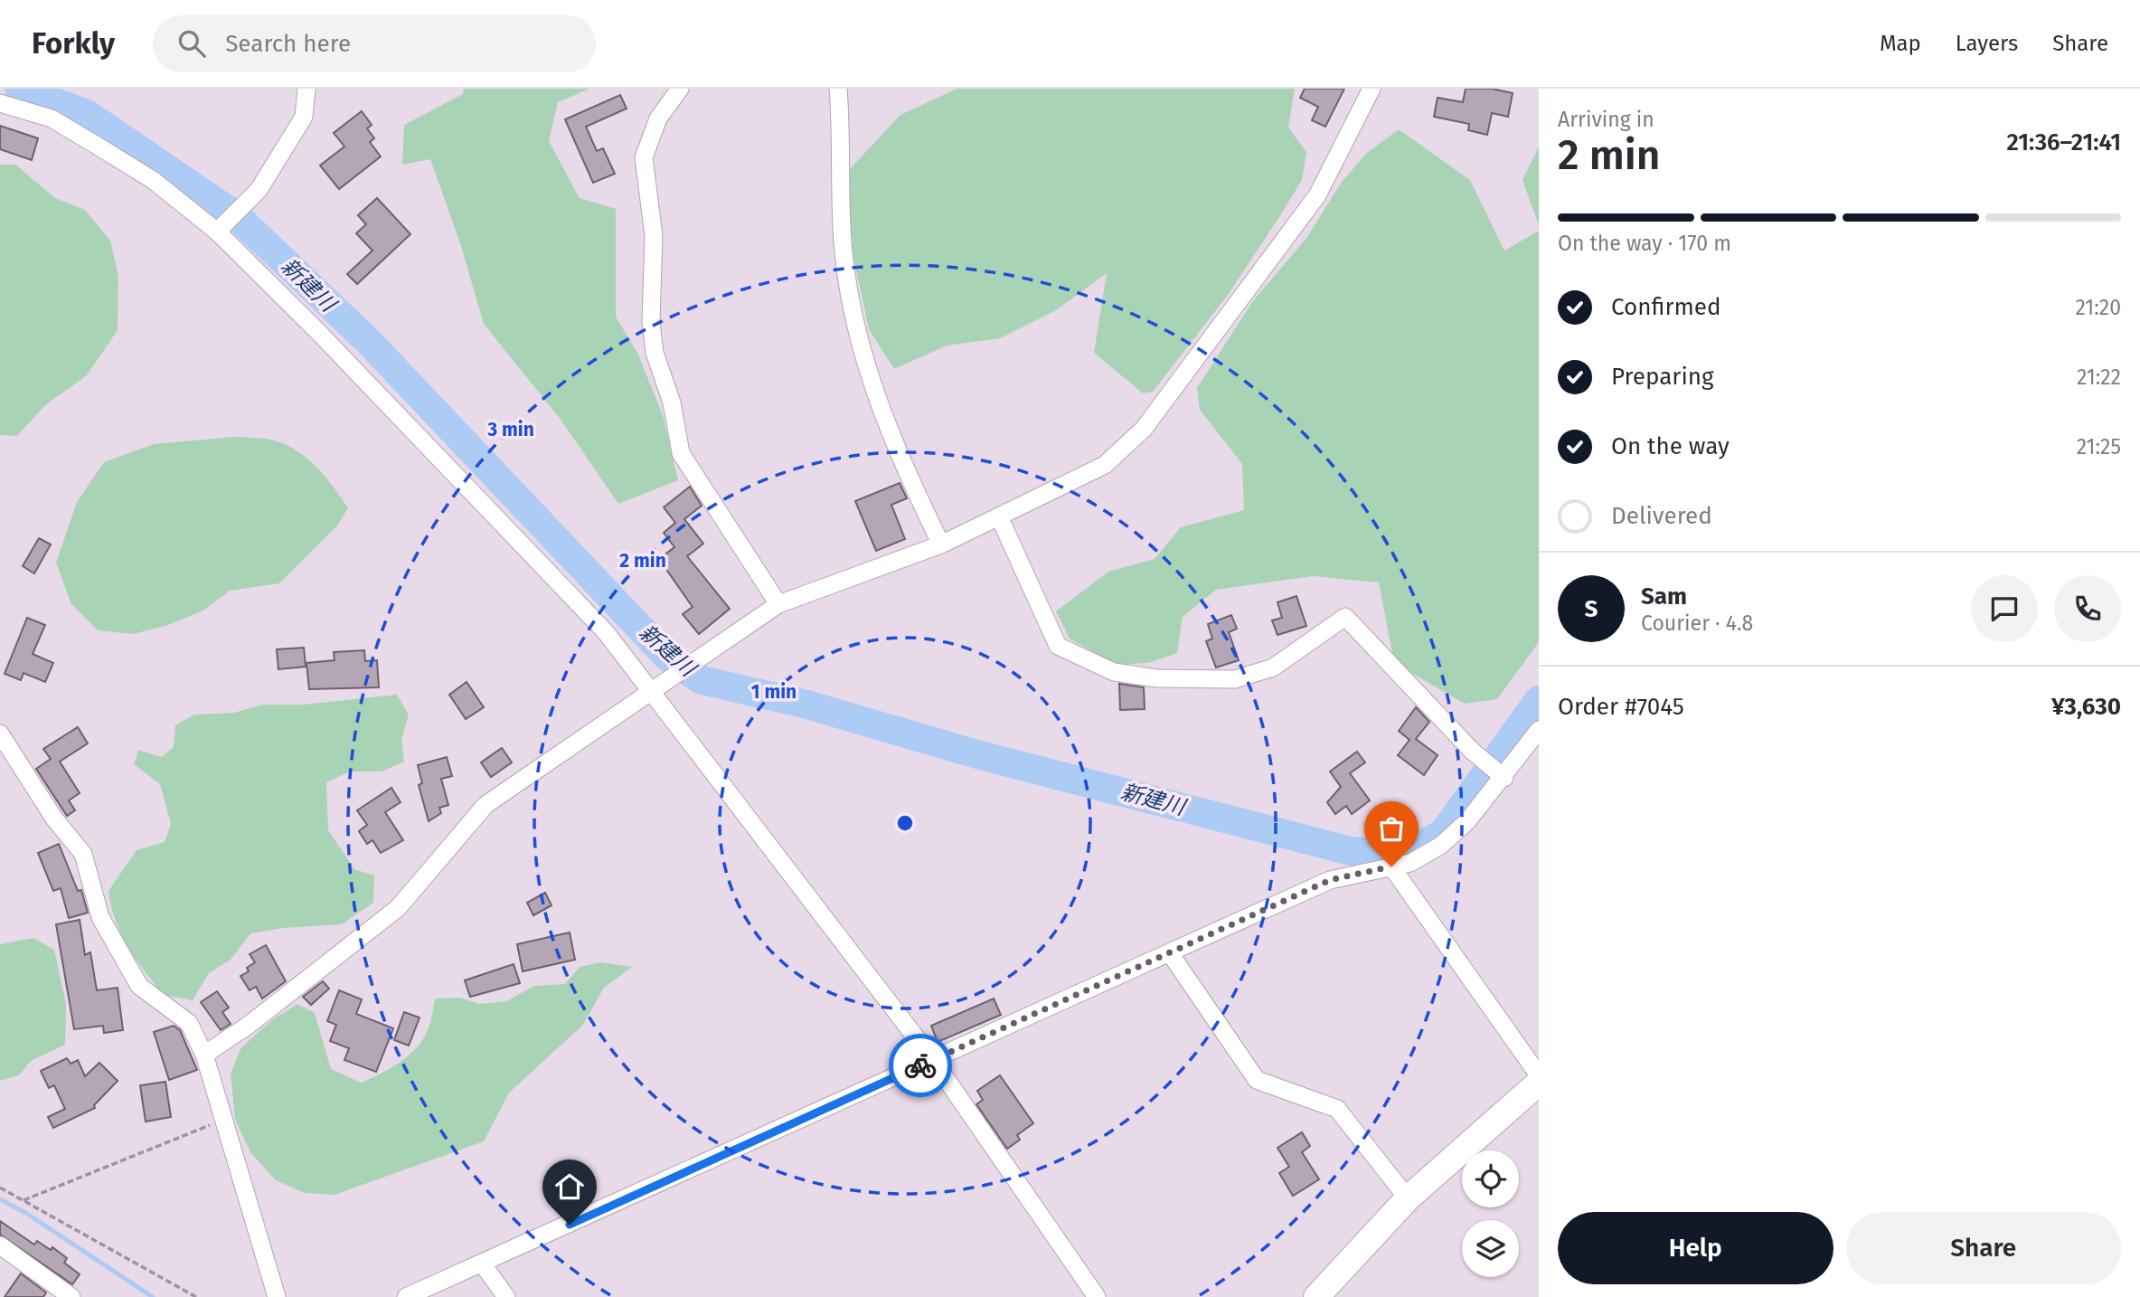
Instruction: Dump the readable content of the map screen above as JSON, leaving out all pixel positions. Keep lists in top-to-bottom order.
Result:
{
  "water": ["新建川"],
  "page": {
    "header": "Forkly",
    "search": "Search here",
    "nav": ["Map", "Layers", "Share"],
    "heading": ["2 min", "Arriving in", "21:36–21:41"],
    "panel": [
      "Sam",
      "Courier · 4.8",
      "Order #7045",
      "¥3,630"
    ],
    "bar": "On the way · 170 m",
    "list": [
      ["Confirmed", "21:20"],
      ["Preparing", "21:22"],
      ["On the way", "21:25"],
      "Delivered"
    ],
    "round": "S",
    "buttons": ["Help", "Share"]
  },
  "rings": ["3 min", "2 min", "1 min"]
}
